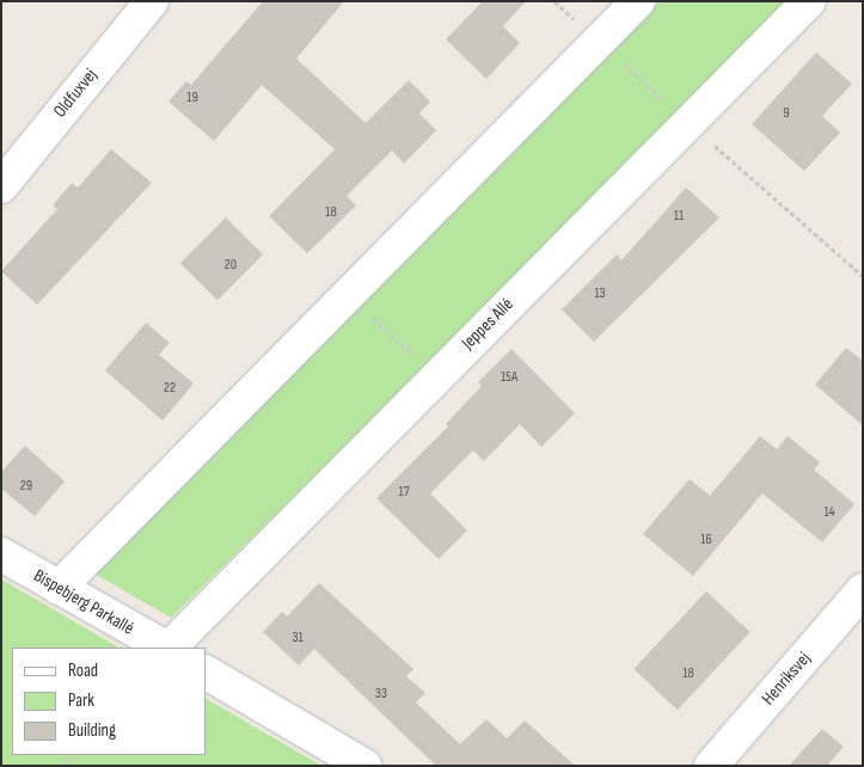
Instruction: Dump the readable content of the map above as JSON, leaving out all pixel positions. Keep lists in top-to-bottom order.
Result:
{
  "streets": {
    "street": [
      "Oldfuxvej",
      "Jeppes Allé",
      "Bispebjerg Parkallé",
      "Henriksvej"
    ]
  },
  "house_numbers": [
    "19",
    "9",
    "18",
    "11",
    "20",
    "13",
    "15A",
    "22",
    "29",
    "17",
    "14",
    "16",
    "31",
    "18",
    "33"
  ],
  "legend": ["Road", "Park", "Building"]
}
